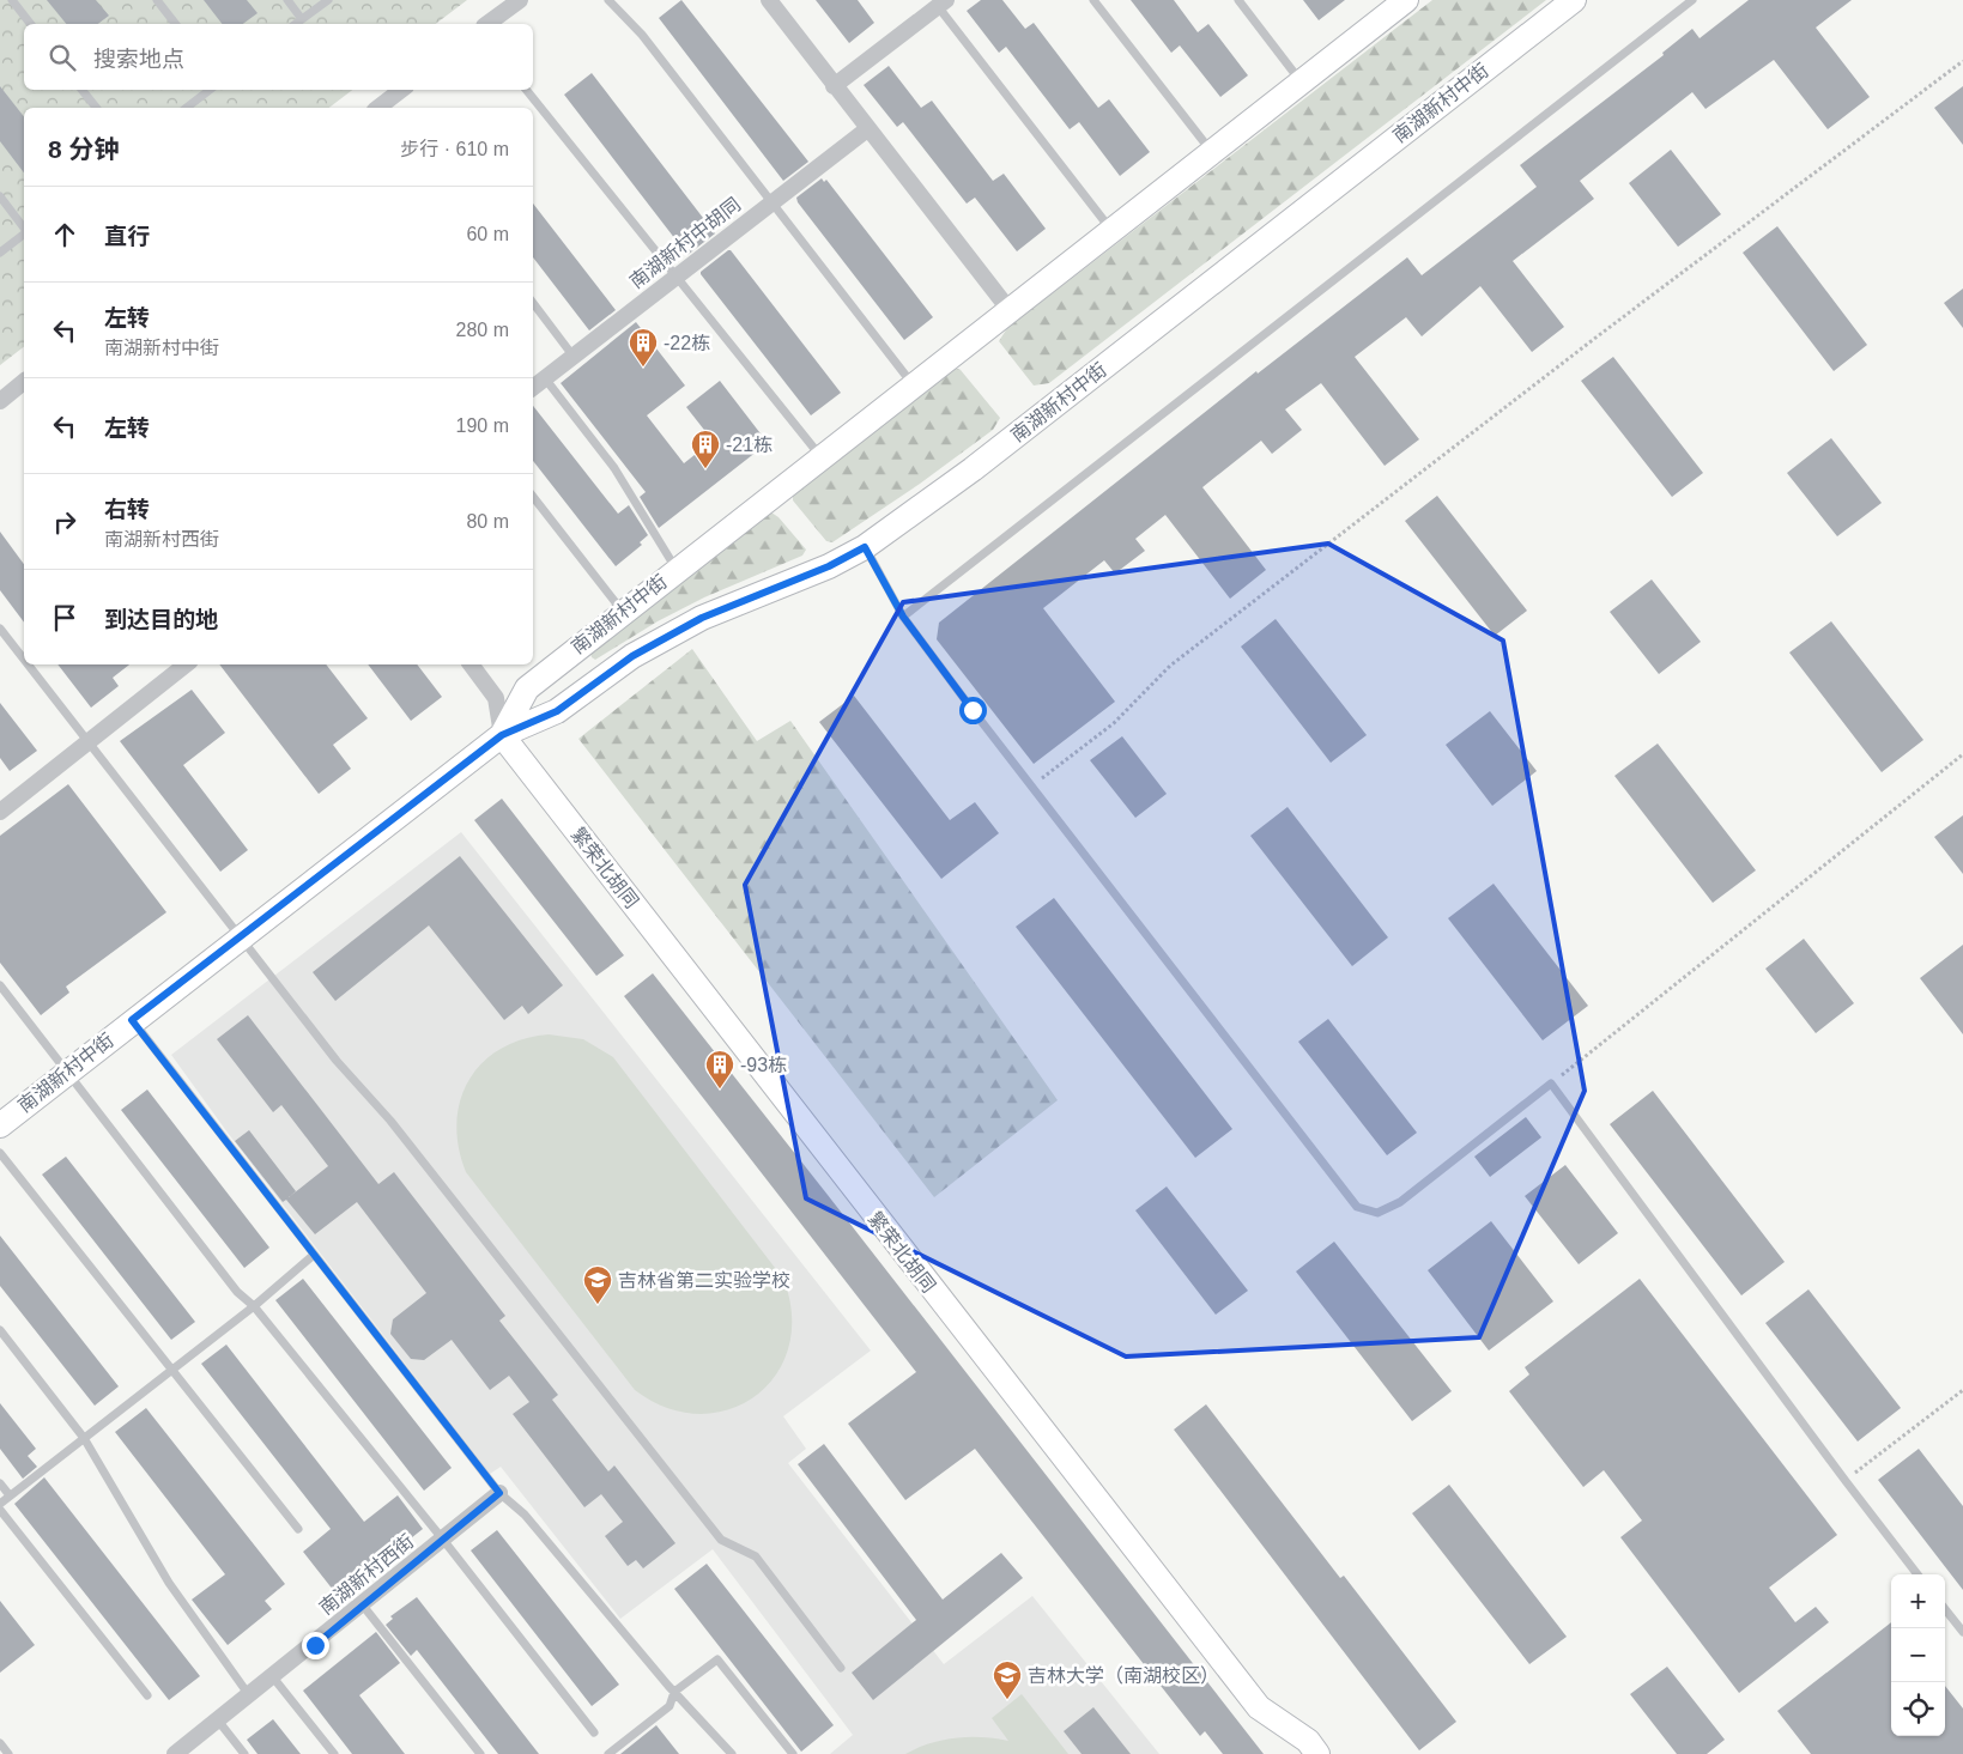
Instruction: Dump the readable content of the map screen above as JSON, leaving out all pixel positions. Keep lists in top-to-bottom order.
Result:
{
  "streets": {
    "street": [
      "南湖新村中街",
      "南湖新村中胡同",
      "繁荣北胡同",
      "南湖新村西街"
    ]
  },
  "crossings": [
    ["南湖新村中街", "繁荣北胡同"]
  ],
  "places": {
    "building": ["-22栋", "-21栋", "-93栋"],
    "school or university": ["吉林省第二实验学校", "吉林大学（南湖校区）"]
  },
  "page": {
    "search": "搜索地点",
    "heading": ["8 分钟", "步行 · 610 m"],
    "list": [
      ["直行", "60 m"],
      ["左转", "南湖新村中街", "280 m"],
      ["左转", "190 m"],
      ["右转", "南湖新村西街", "80 m"],
      "到达目的地"
    ],
    "map_buttons": ["+", "−"]
  }
}
